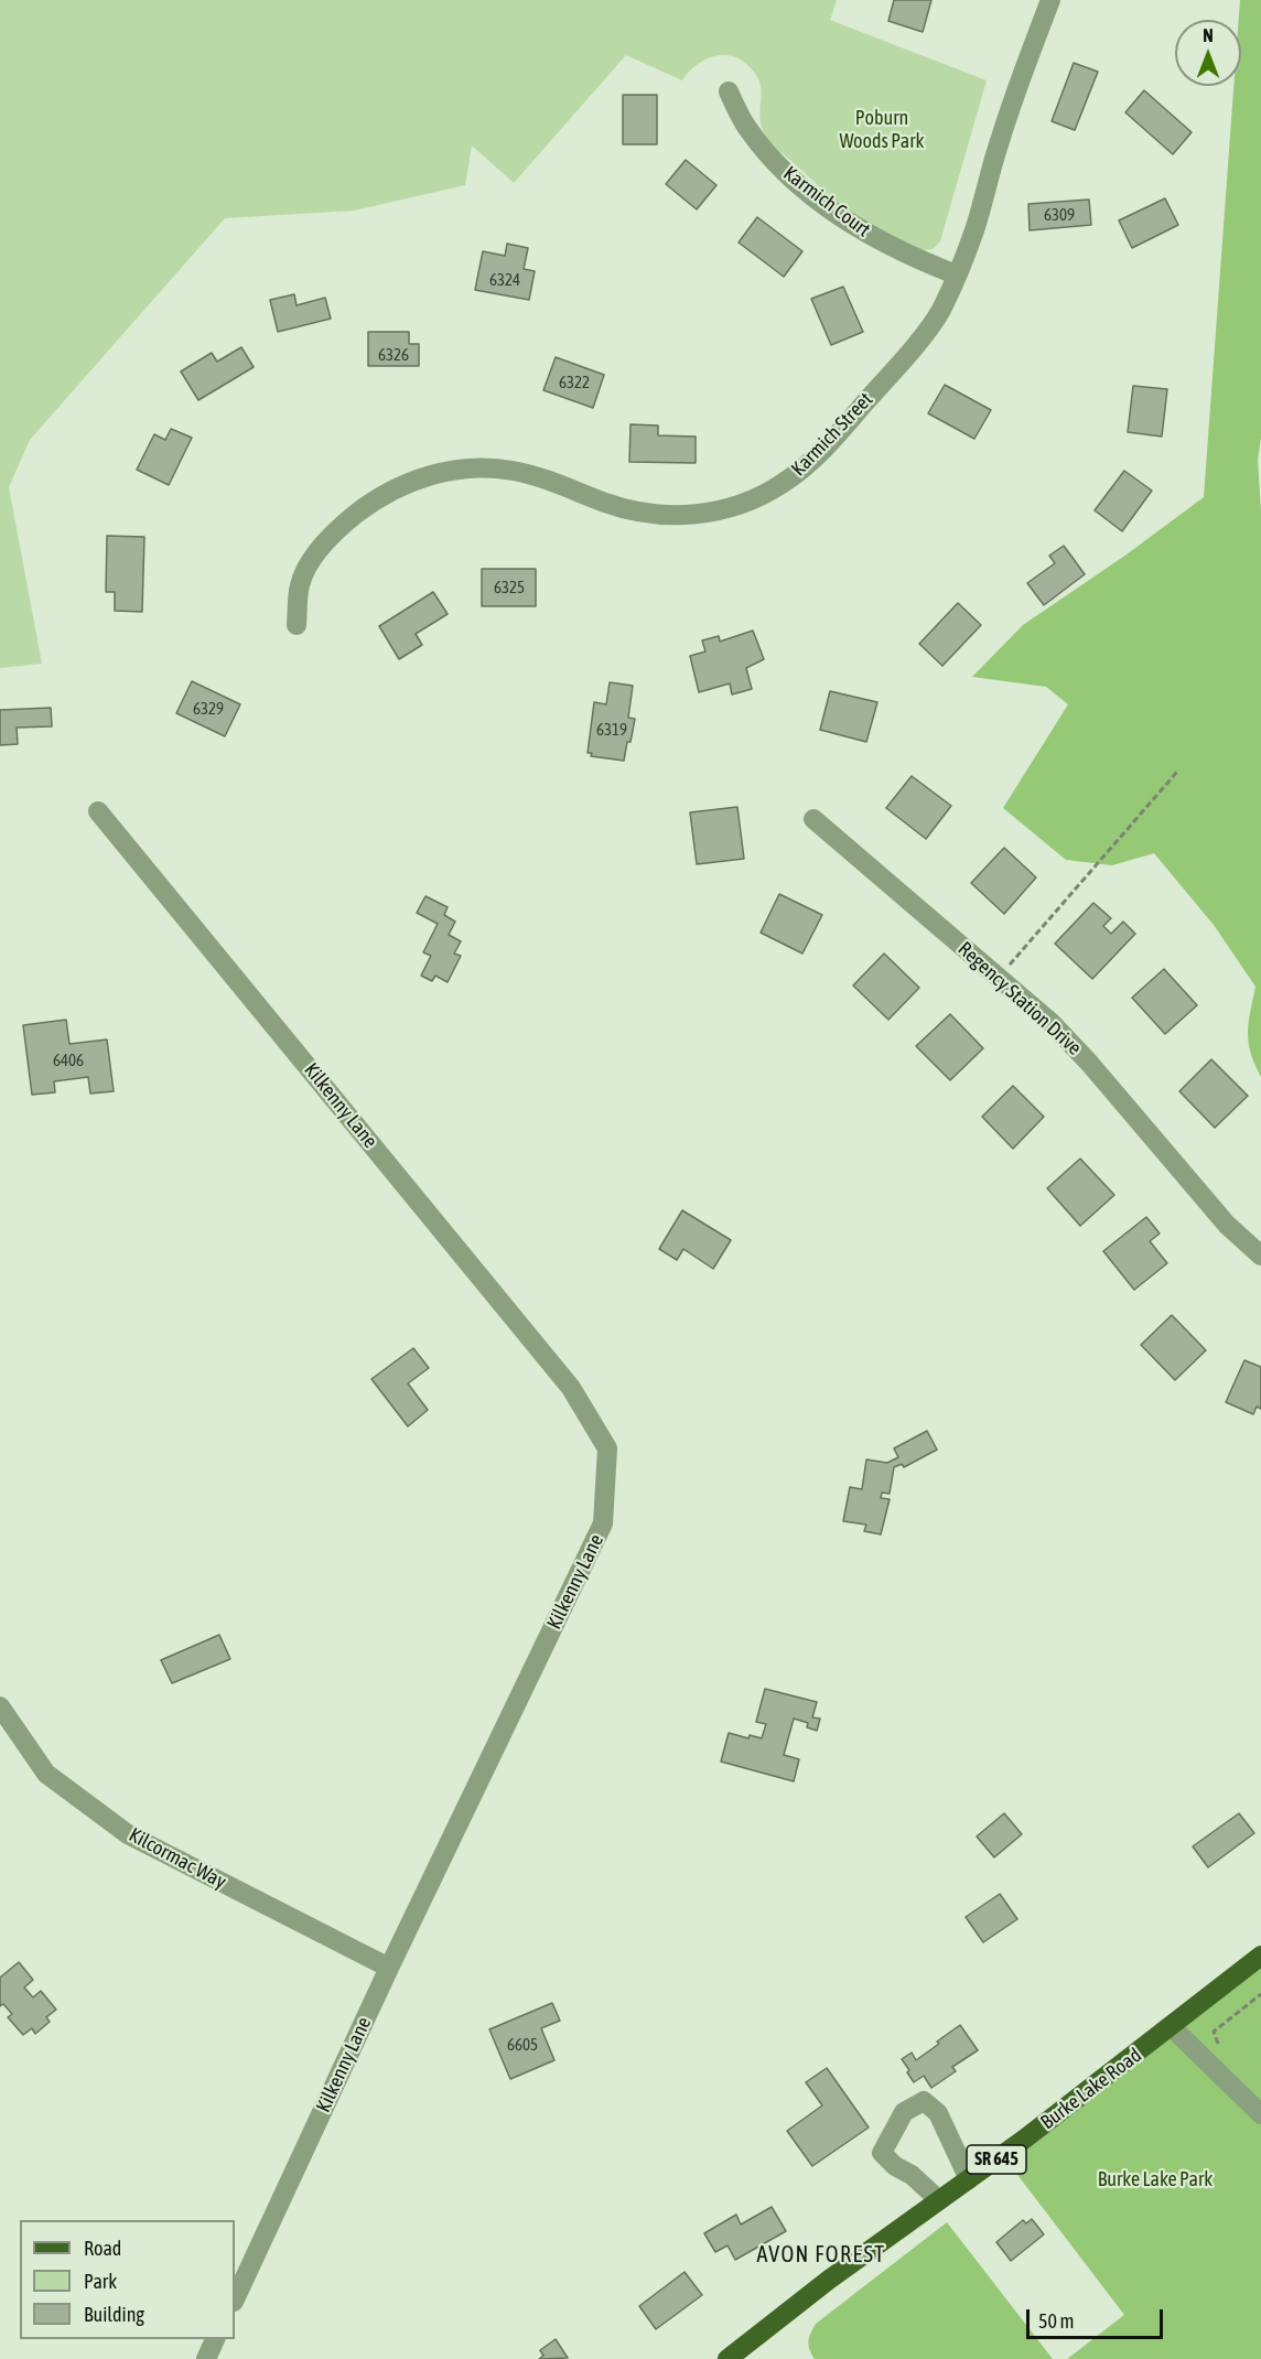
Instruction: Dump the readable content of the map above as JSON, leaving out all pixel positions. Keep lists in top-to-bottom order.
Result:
{
  "streets": {
    "main road": ["Burke Lake Road", "SR 645"],
    "street": [
      "Karmich Court",
      "Karmich Street",
      "Regency Station Drive",
      "Kilkenny Lane",
      "Kilcormac Way"
    ]
  },
  "crossings": [
    ["Karmich Court", "Karmich Street"],
    ["Kilkenny Lane", "Kilcormac Way"]
  ],
  "districts": ["AVON FOREST"],
  "parks": ["Poburn Woods Park", "Burke Lake Park"],
  "house_numbers": [
    "6309",
    "6324",
    "6326",
    "6322",
    "6325",
    "6329",
    "6319",
    "6406",
    "6605"
  ],
  "legend": ["Road", "Park", "Building"],
  "scale_bar": "50 m",
  "north": "top"
}
